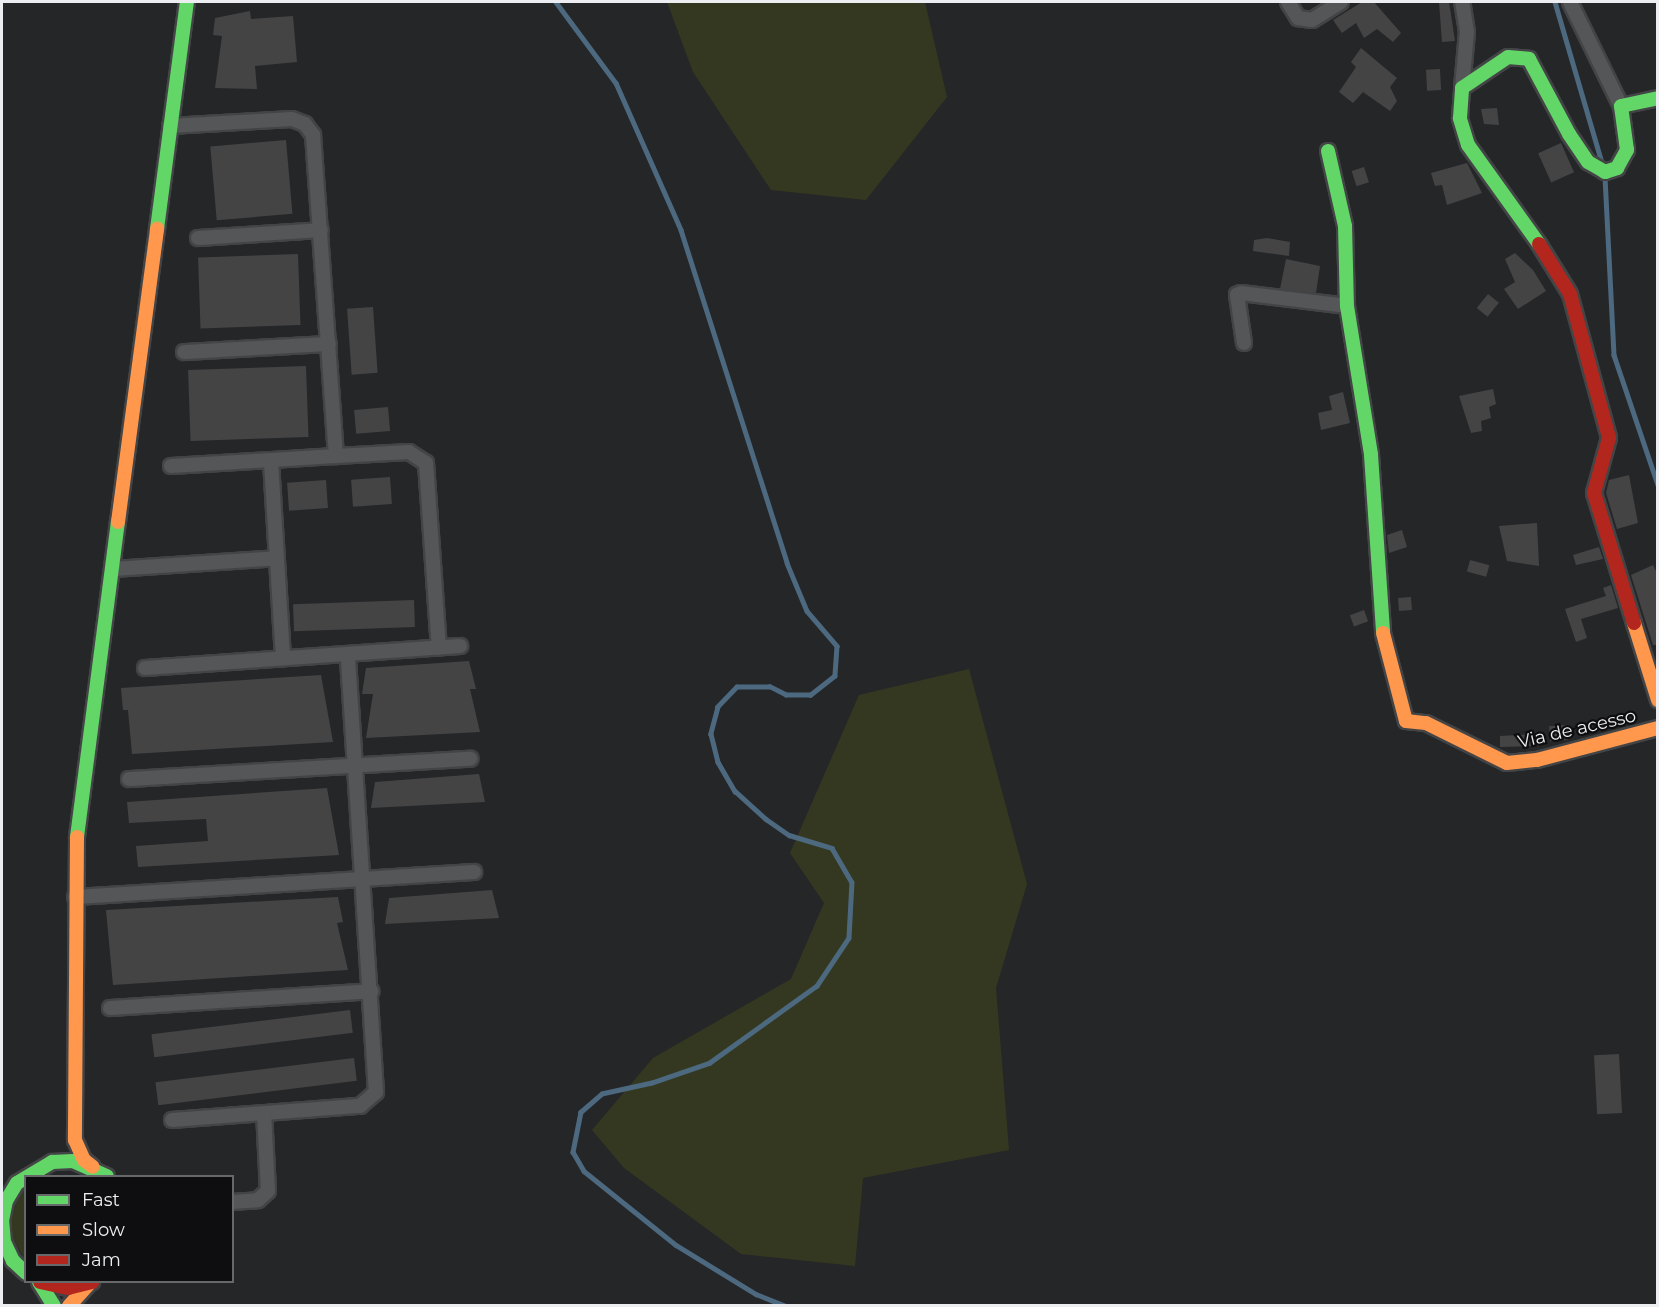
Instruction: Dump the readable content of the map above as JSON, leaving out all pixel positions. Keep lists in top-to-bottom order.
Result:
{
  "streets": {
    "street": ["Via de acesso"]
  },
  "legend": ["Fast", "Slow", "Jam"]
}
